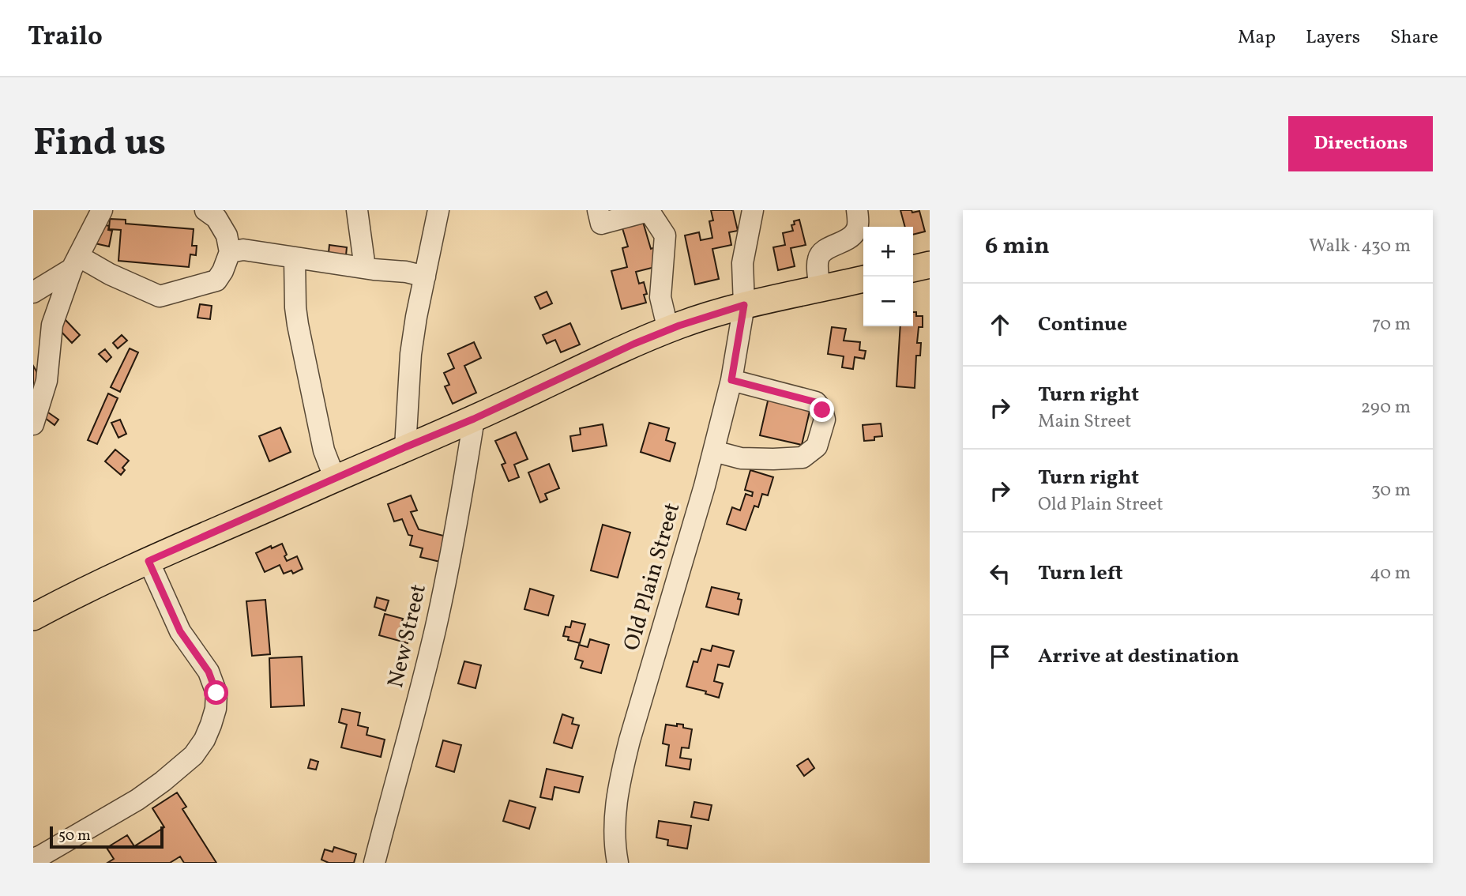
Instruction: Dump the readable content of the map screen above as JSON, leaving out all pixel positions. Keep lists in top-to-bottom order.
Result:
{
  "streets": {
    "street": ["Old Plain Street", "New Street"]
  },
  "scale_bar": "50 m",
  "page": {
    "header": "Trailo",
    "nav": ["Map", "Layers", "Share"],
    "buttons": "Directions",
    "title": "Find us",
    "heading": ["6 min", "Walk · 430 m"],
    "map_buttons": ["+", "−"],
    "list": [
      ["Continue", "70 m"],
      ["Turn right", "Main Street", "290 m"],
      ["Turn right", "Old Plain Street", "30 m"],
      ["Turn left", "40 m"],
      "Arrive at destination"
    ],
    "scale": "50 m"
  }
}
